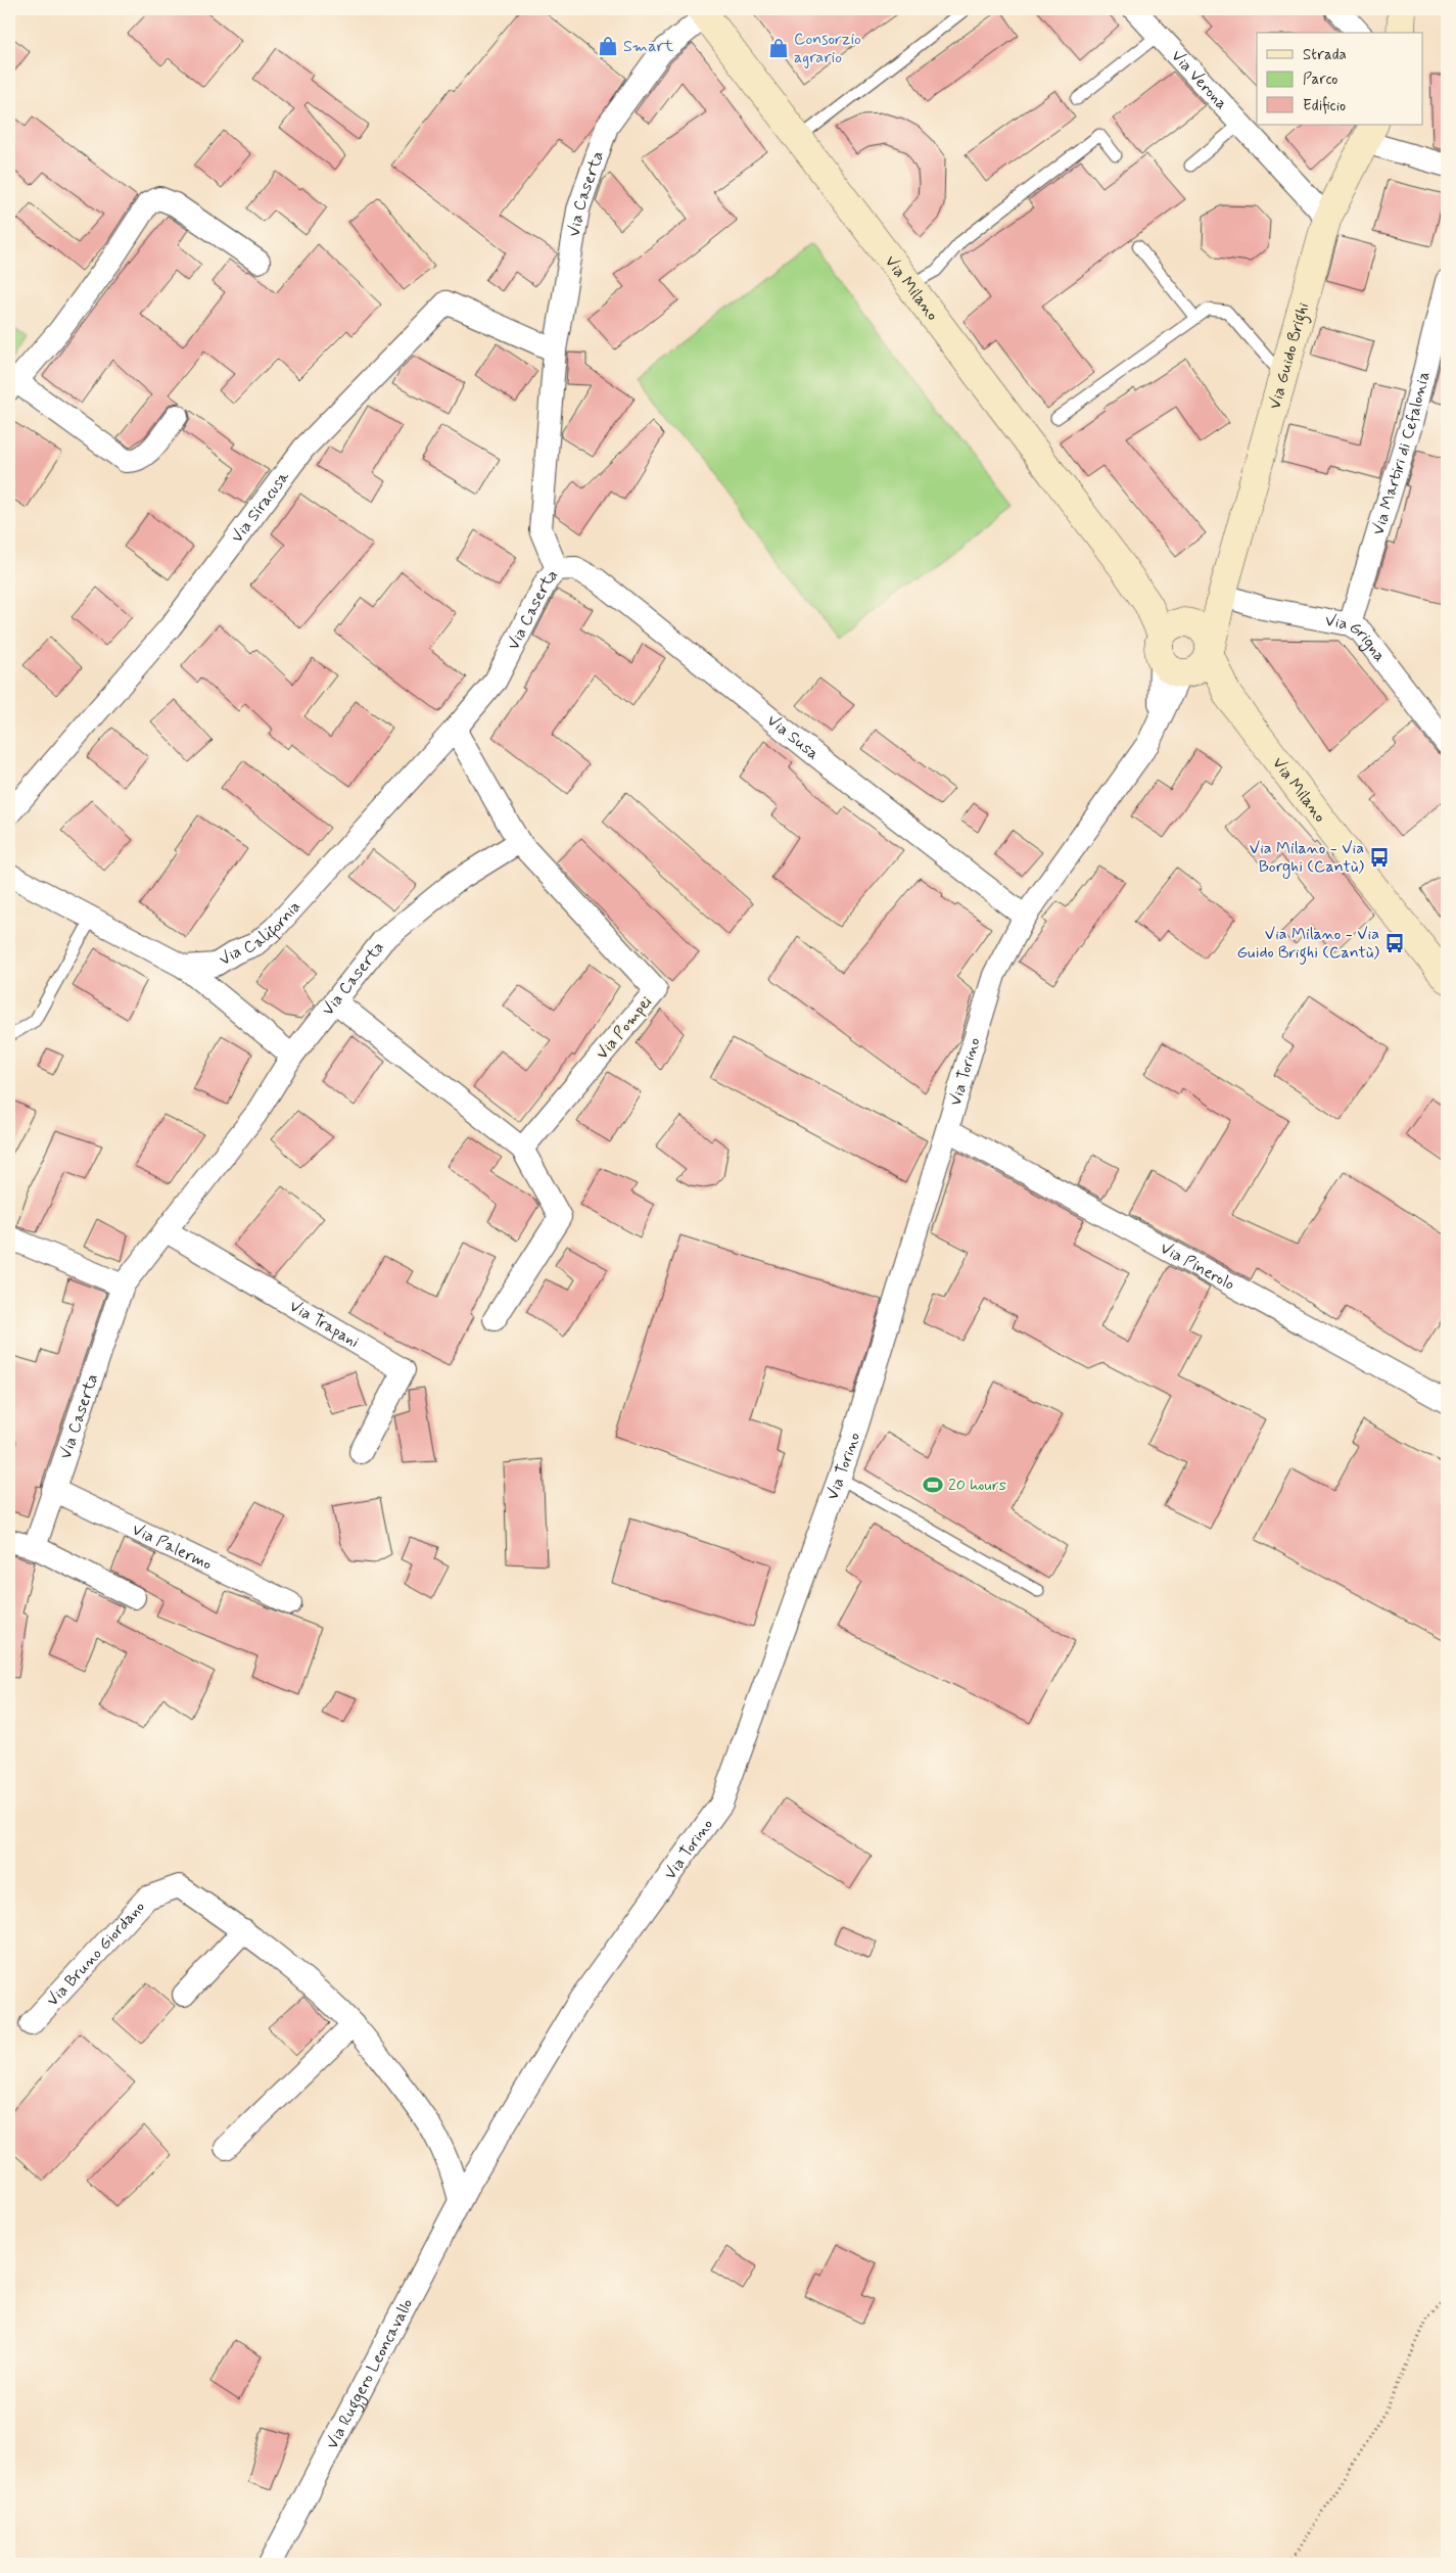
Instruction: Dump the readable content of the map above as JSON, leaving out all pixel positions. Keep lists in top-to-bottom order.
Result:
{
  "streets": {
    "main road": ["Via Milano", "Via Guido Brighi"],
    "street": [
      "Via Verona",
      "Via Caserta",
      "Via Martiri di Cefalonia",
      "Via Siracusa",
      "Via Grigna",
      "Via Susa",
      "Via California",
      "Via Pompei",
      "Via Torino",
      "Via Pinerolo",
      "Via Trapani",
      "Via Palermo",
      "Via Bruno Giordano",
      "Via Ruggero Leoncavallo"
    ]
  },
  "crossings": [
    ["Via Verona", "Via Guido Brighi"],
    ["Via Caserta", "Via Milano"],
    ["Via Caserta", "Via Siracusa"],
    ["Via Caserta", "Via Susa"],
    ["Via Caserta", "Via California"],
    ["Via Caserta", "Via Pompei"],
    ["Via Caserta", "Via Trapani"],
    ["Via Caserta", "Via Palermo"],
    ["Via Milano", "Via Guido Brighi"],
    ["Via Milano", "Via Torino"],
    ["Via Guido Brighi", "Via Grigna"],
    ["Via Guido Brighi", "Via Torino"],
    ["Via Martiri di Cefalonia", "Via Grigna"],
    ["Via Susa", "Via Torino"],
    ["Via Torino", "Via Pinerolo"],
    ["Via Torino", "Via Bruno Giordano"],
    ["Via Torino", "Via Ruggero Leoncavallo"],
    ["Via Bruno Giordano", "Via Ruggero Leoncavallo"]
  ],
  "places": {
    "shop": ["Smart", "Consorzio agrario"],
    "bus stop": ["Via Milano - Via Borghi (Cantù)", "Via Milano - Via Guido Brighi (Cantù)"],
    "sports": ["20 hours"]
  },
  "legend": ["Strada", "Parco", "Edificio"]
}
